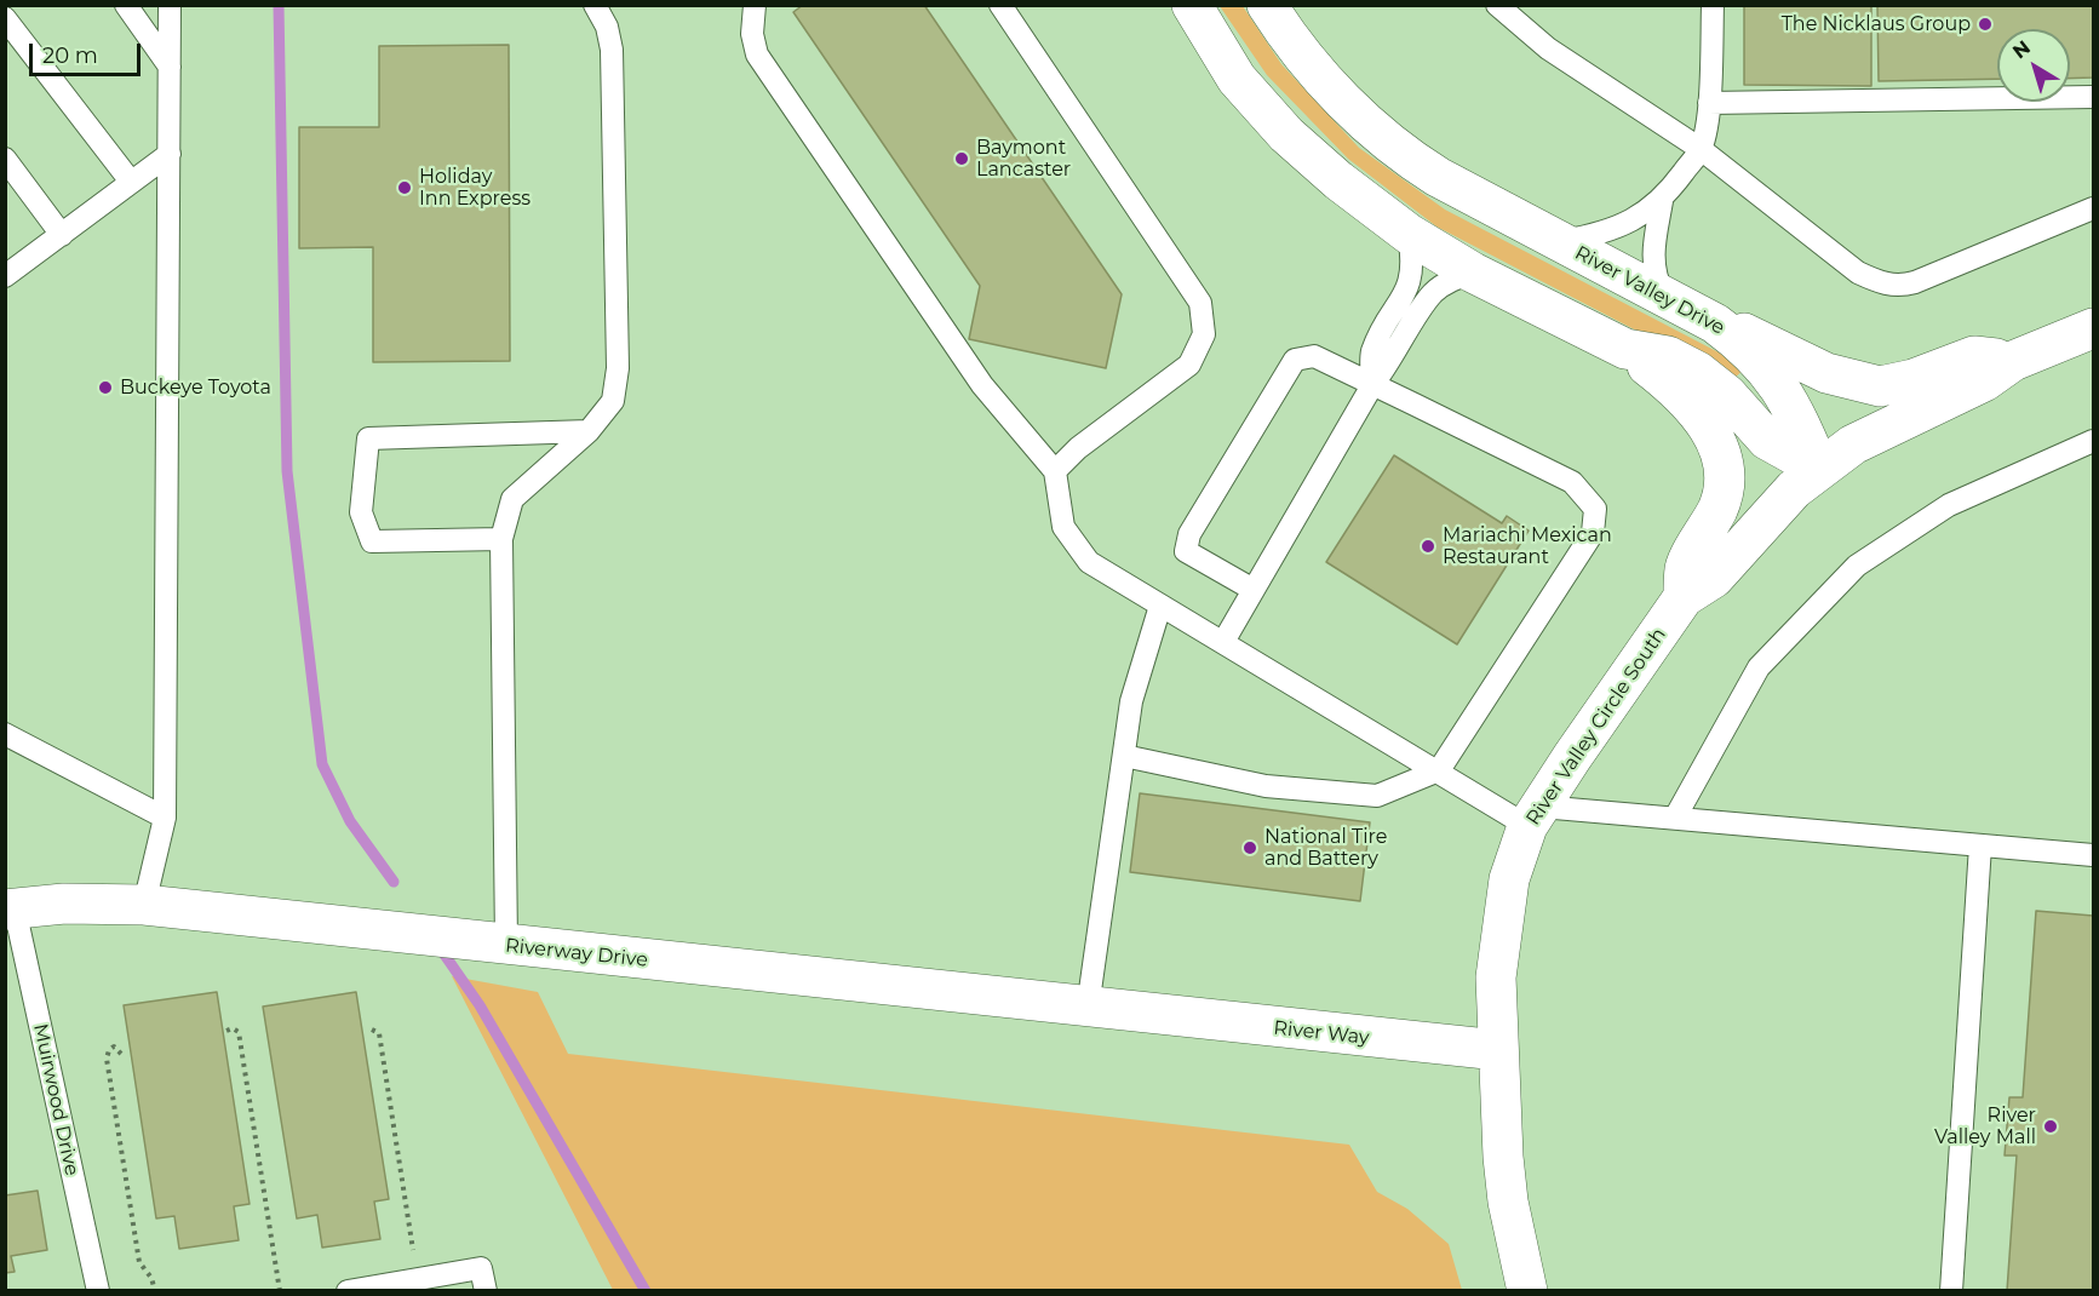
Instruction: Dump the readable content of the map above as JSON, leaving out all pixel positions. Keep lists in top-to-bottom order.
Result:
{
  "streets": {
    "street": [
      "River Valley Drive",
      "River Valley Circle South",
      "Riverway Drive",
      "River Way"
    ],
    "lane": ["Muirwood Drive"]
  },
  "crossings": [
    ["River Valley Drive", "River Valley Circle South"],
    ["River Valley Circle South", "River Way"],
    ["Riverway Drive", "River Way"],
    ["Riverway Drive", "Muirwood Drive"]
  ],
  "places": [
    "The Nicklaus Group",
    "Baymont Lancaster",
    "Holiday Inn Express",
    "Buckeye Toyota",
    "Mariachi Mexican Restaurant",
    "National Tire and Battery",
    "River Valley Mall"
  ],
  "scale_bar": "20 m",
  "north": "top left"
}
